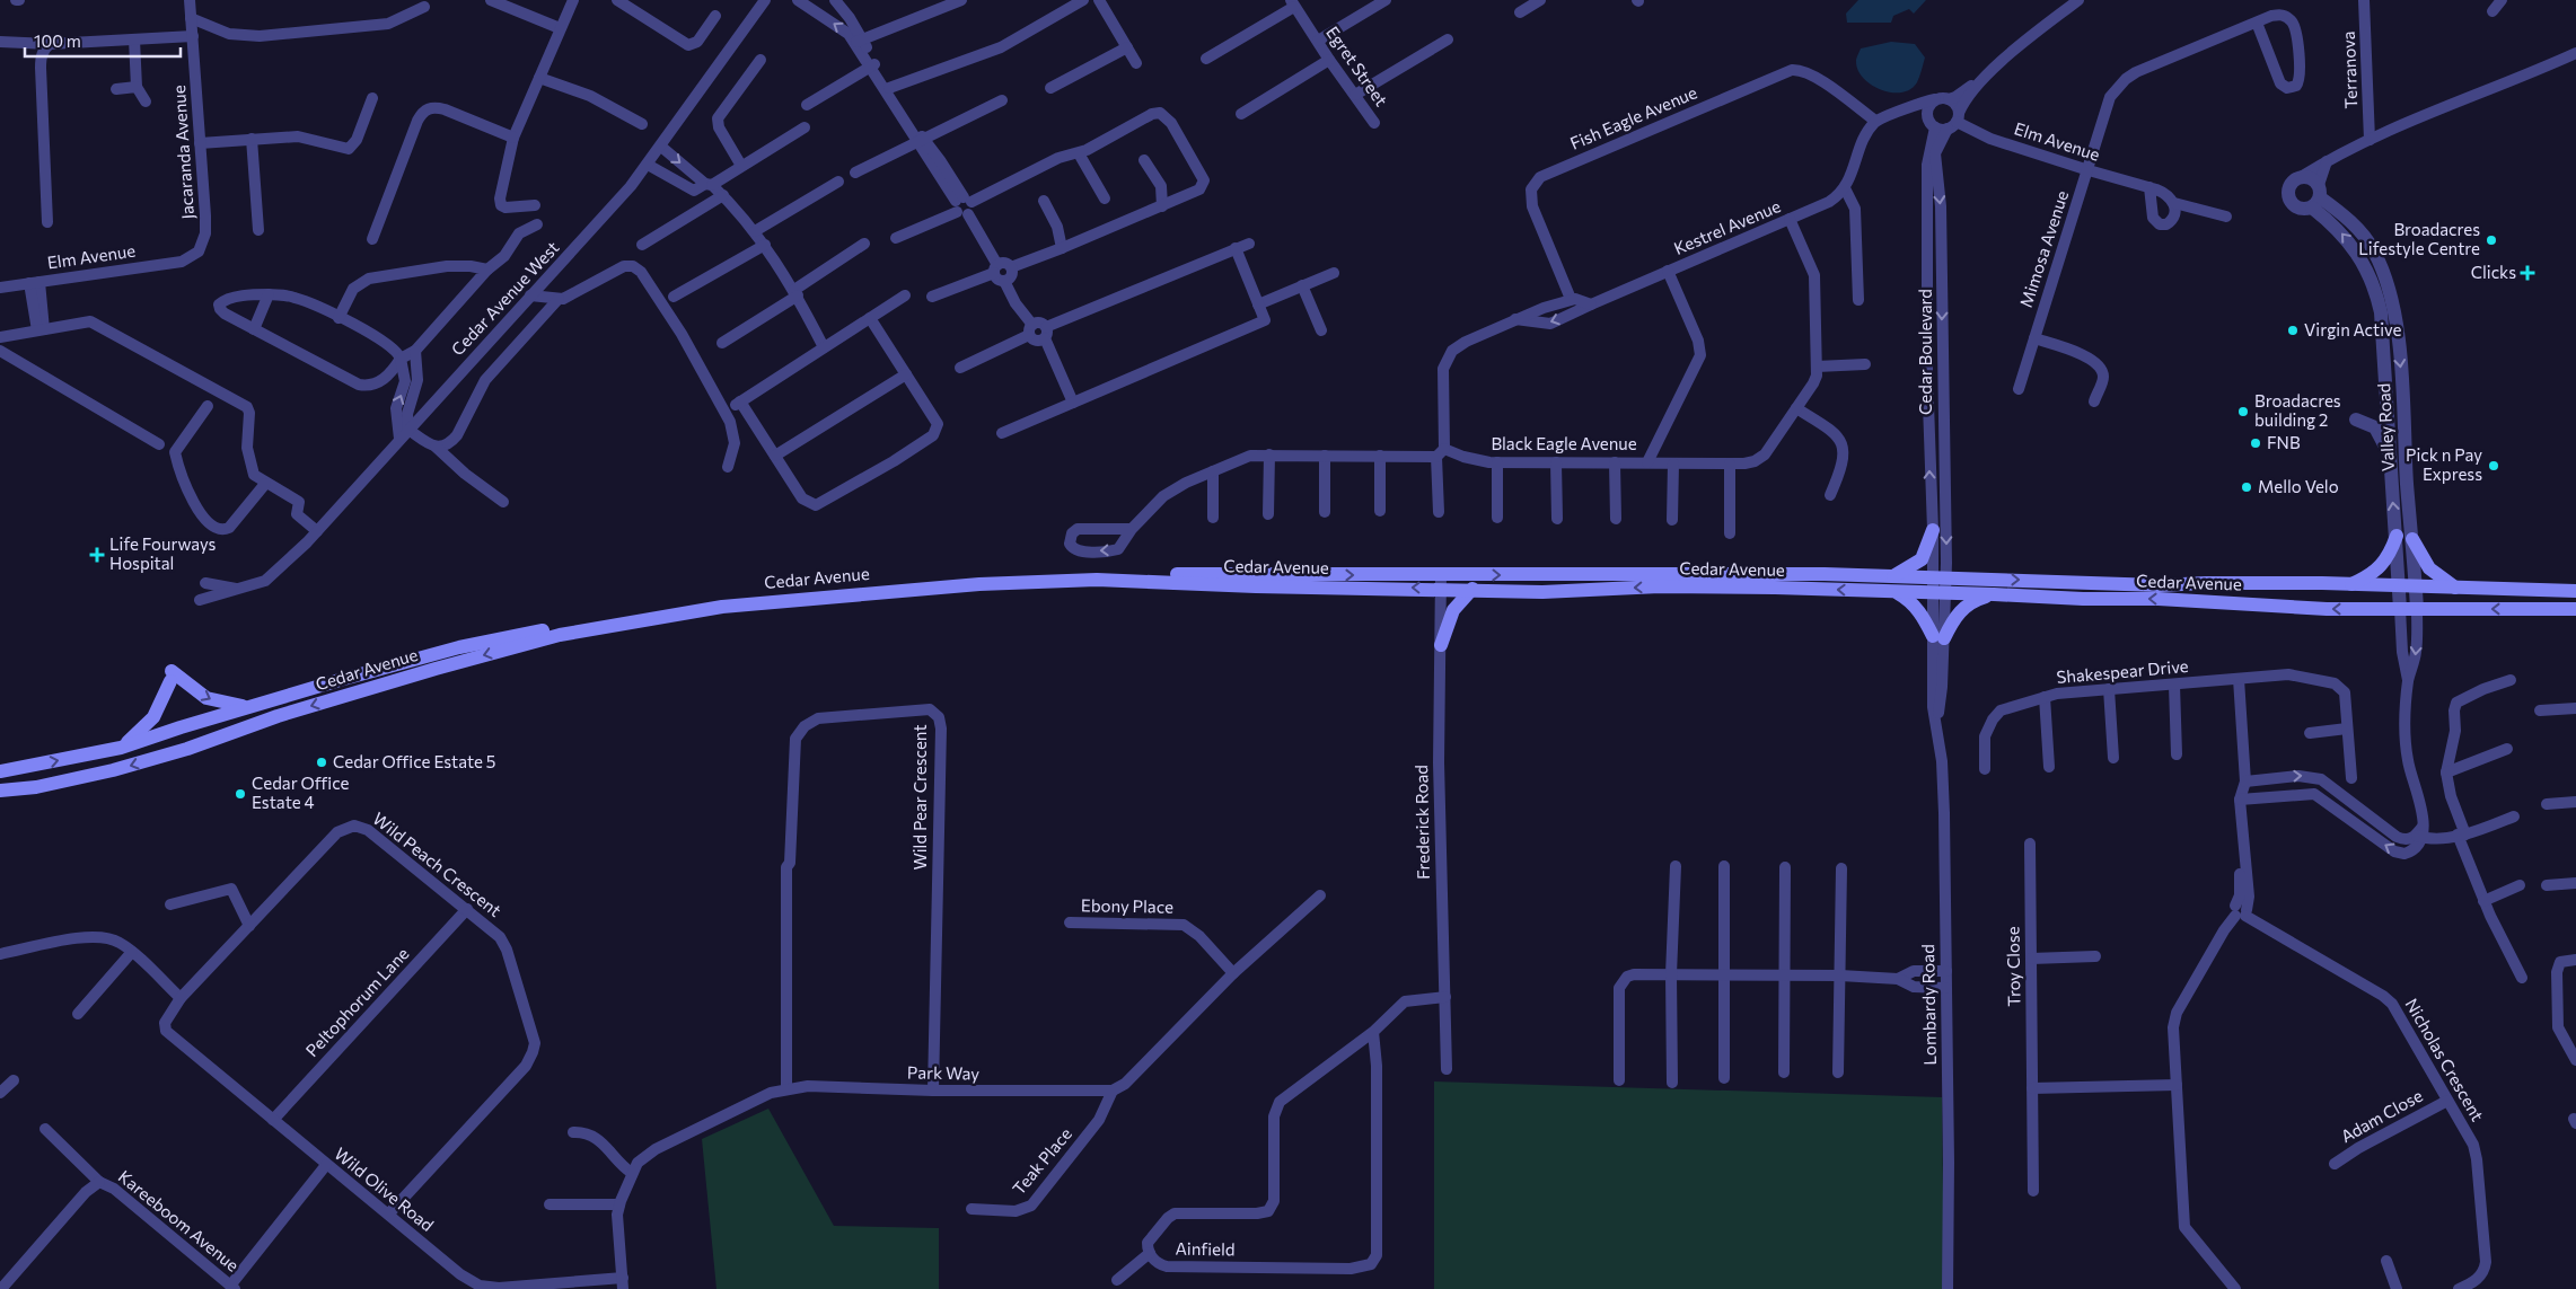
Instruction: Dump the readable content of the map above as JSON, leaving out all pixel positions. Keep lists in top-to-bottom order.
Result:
{
  "streets": {
    "main road": ["Cedar Avenue"],
    "street": [
      "Egret Street",
      "Terranova",
      "Fish Eagle Avenue",
      "Elm Avenue",
      "Jacaranda Avenue",
      "Kestrel Avenue",
      "Mimosa Avenue",
      "Cedar Avenue West",
      "Cedar Boulevard",
      "Valley Road",
      "Black Eagle Avenue",
      "Shakespear Drive",
      "Wild Pear Crescent",
      "Frederick Road",
      "Wild Peach Crescent",
      "Ebony Place",
      "Troy Close",
      "Peltophorum Lane",
      "Lombardy Road",
      "Nicholas Crescent",
      "Park Way",
      "Adam Close",
      "Teak Place",
      "Wild Olive Road",
      "Kareeboom Avenue",
      "Ainfield"
    ]
  },
  "crossings": [
    ["Elm Avenue", "Jacaranda Avenue"],
    ["Elm Avenue", "Mimosa Avenue"],
    ["Elm Avenue", "Cedar Boulevard"],
    ["Kestrel Avenue", "Black Eagle Avenue"],
    ["Cedar Boulevard", "Cedar Avenue"],
    ["Cedar Boulevard", "Lombardy Road"],
    ["Valley Road", "Cedar Avenue"],
    ["Cedar Avenue", "Frederick Road"],
    ["Cedar Avenue", "Lombardy Road"],
    ["Wild Pear Crescent", "Park Way"],
    ["Frederick Road", "Ainfield"],
    ["Wild Peach Crescent", "Peltophorum Lane"],
    ["Wild Peach Crescent", "Wild Olive Road"],
    ["Peltophorum Lane", "Wild Olive Road"],
    ["Nicholas Crescent", "Adam Close"],
    ["Park Way", "Teak Place"],
    ["Park Way", "Wild Olive Road"]
  ],
  "places": {
    "other": [
      "Broadacres Lifestyle Centre",
      "Virgin Active",
      "Broadacres building 2",
      "FNB",
      "Pick n Pay Express",
      "Mello Velo",
      "Cedar Office Estate 5",
      "Cedar Office Estate 4"
    ],
    "health": ["Clicks", "Life Fourways Hospital"]
  },
  "scale_bar": "100 m"
}
